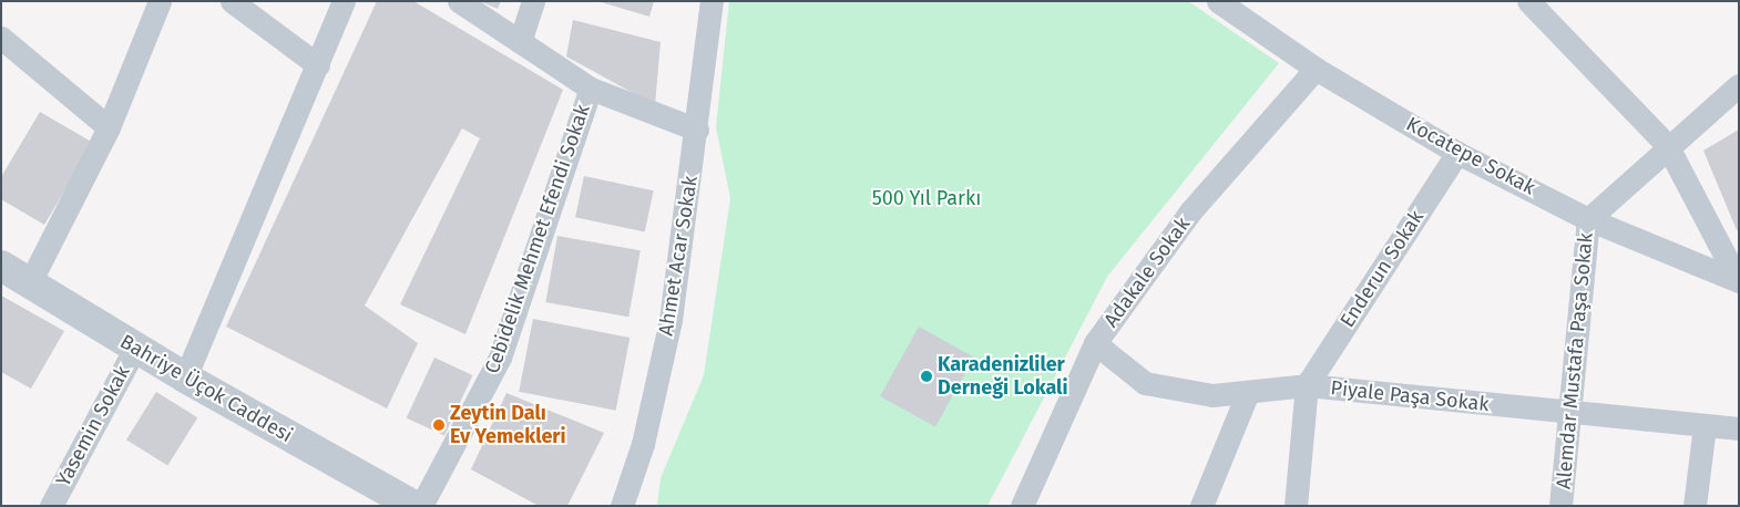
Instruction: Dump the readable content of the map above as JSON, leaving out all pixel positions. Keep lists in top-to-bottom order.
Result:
{
  "streets": {
    "street": [
      "Kocatepe Sokak",
      "Cebidelik Mehmet Efendi Sokak",
      "Ahmet Acar Sokak",
      "Enderun Sokak",
      "Adakale Sokak",
      "Alemdar Mustafa Paşa Sokak",
      "Bahriye Üçok Caddesi",
      "Piyale Paşa Sokak",
      "Yasemin Sokak"
    ]
  },
  "crossings": [
    ["Kocatepe Sokak", "Enderun Sokak"],
    ["Kocatepe Sokak", "Adakale Sokak"],
    ["Kocatepe Sokak", "Alemdar Mustafa Paşa Sokak"],
    ["Enderun Sokak", "Piyale Paşa Sokak"],
    ["Adakale Sokak", "Piyale Paşa Sokak"],
    ["Alemdar Mustafa Paşa Sokak", "Piyale Paşa Sokak"],
    ["Bahriye Üçok Caddesi", "Yasemin Sokak"]
  ],
  "parks": ["500 Yıl Parkı"],
  "places": ["Karadenizliler Derneği Lokali", "Zeytin Dalı Ev Yemekleri"]
}
